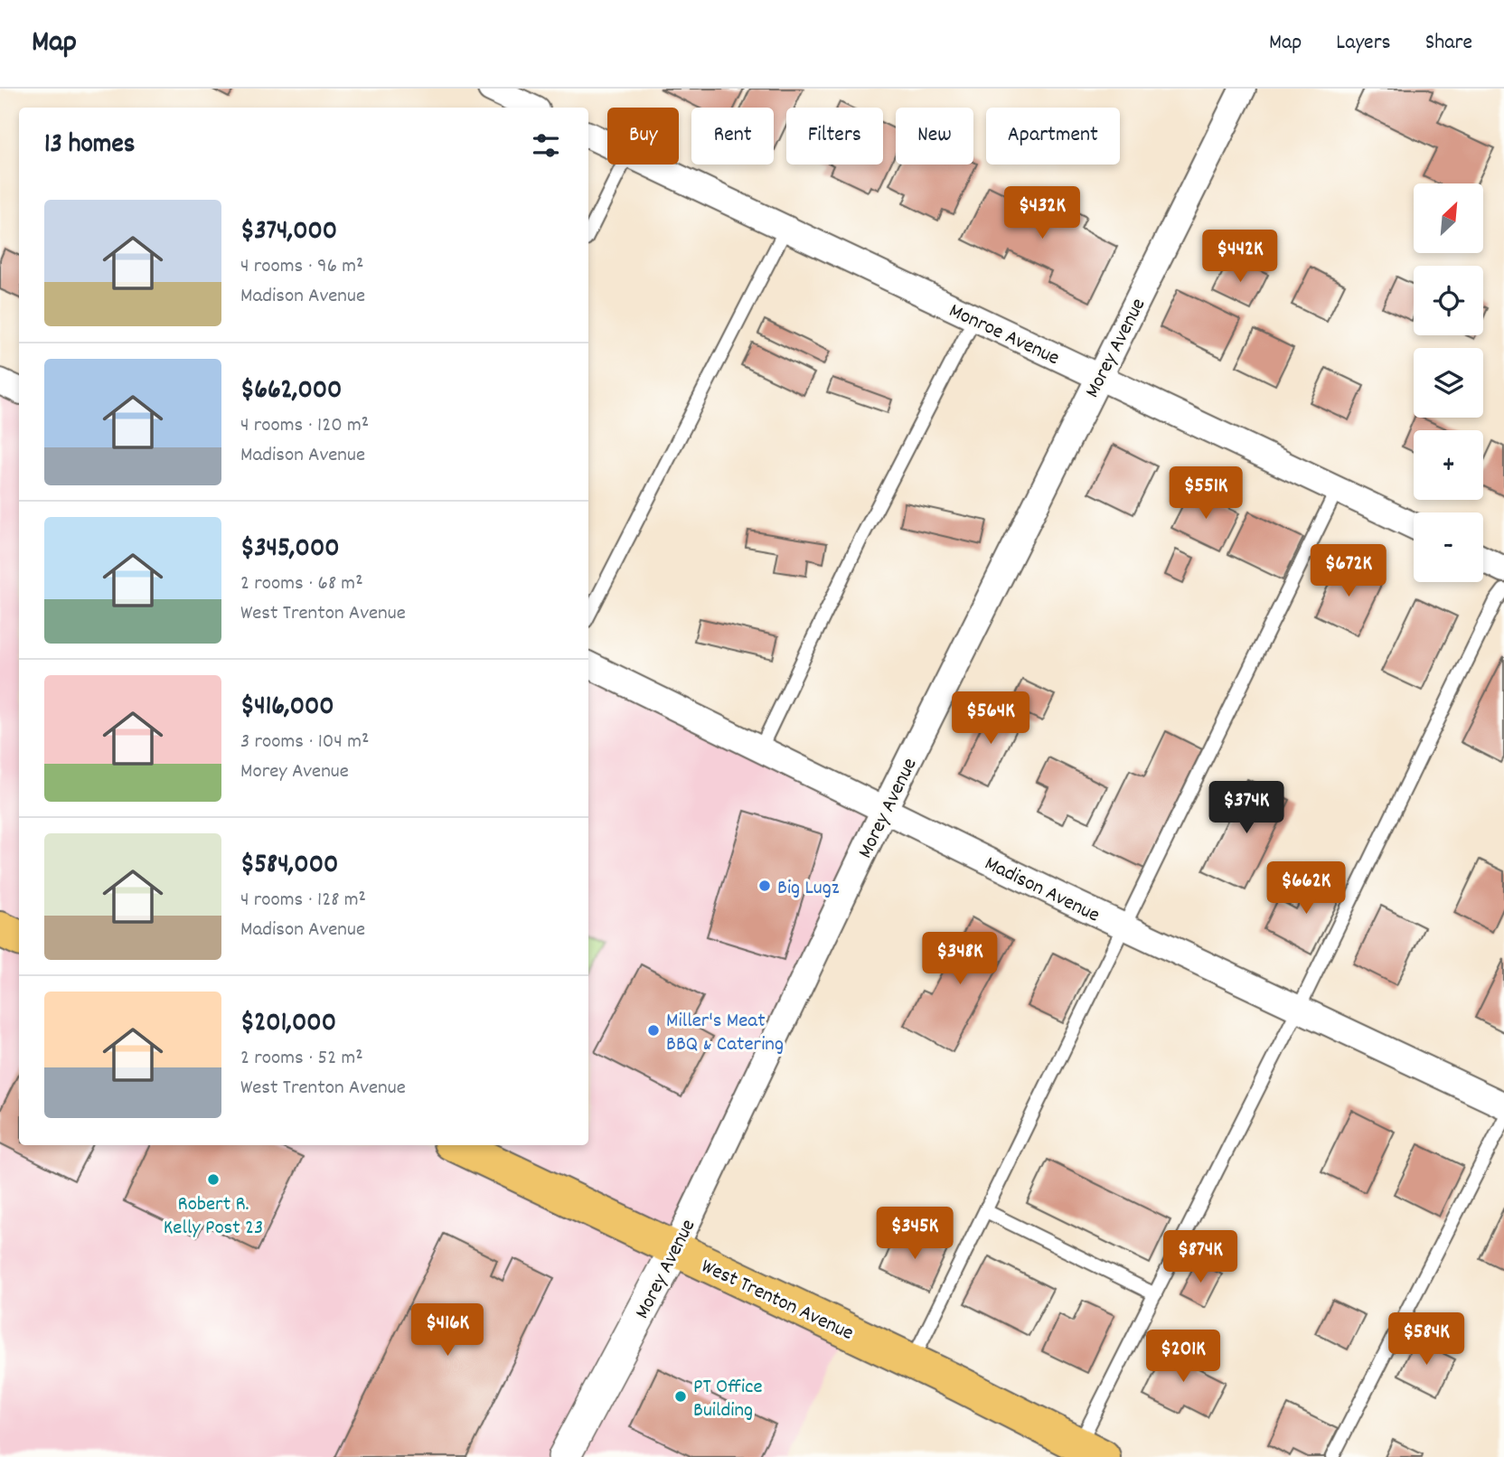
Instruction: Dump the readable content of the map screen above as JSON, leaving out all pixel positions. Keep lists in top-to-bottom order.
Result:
{
  "streets": {
    "main road": ["West Trenton Avenue"],
    "street": ["Monroe Avenue", "Morey Avenue", "Madison Avenue"]
  },
  "crossings": [
    ["Monroe Avenue", "Morey Avenue"],
    ["Morey Avenue", "Madison Avenue"],
    ["Morey Avenue", "West Trenton Avenue"]
  ],
  "places": [
    "Big Lugz",
    "Miller's Meat BBQ & Catering",
    "Robert R. Kelly Post 23",
    "PT Office Building"
  ],
  "north": "top right",
  "page": {
    "header": "Map",
    "nav": ["Map", "Layers", "Share"],
    "chip": [
      "Buy",
      "Rent",
      "Filters",
      "New",
      "Apartment"
    ],
    "heading": "13 homes",
    "map_buttons": ["+", "−"],
    "list": [
      {
        "name": "$374,000",
        "note": "4 rooms · 96 m² · Madison Avenue"
      },
      {
        "name": "$662,000",
        "note": "4 rooms · 120 m² · Madison Avenue"
      },
      {
        "name": "$345,000",
        "note": "2 rooms · 68 m² · West Trenton Avenue"
      },
      {
        "name": "$416,000",
        "note": "3 rooms · 104 m² · Morey Avenue"
      },
      {
        "name": "$584,000",
        "note": "4 rooms · 128 m² · Madison Avenue"
      },
      {
        "name": "$201,000",
        "note": "2 rooms · 52 m² · West Trenton Avenue"
      }
    ],
    "price": [
      "$432K",
      "$442K",
      "$551K",
      "$672K",
      "$564K",
      "$374K",
      "$662K",
      "$348K",
      "$345K",
      "$874K",
      "$416K",
      "$584K",
      "$201K"
    ]
  }
}
